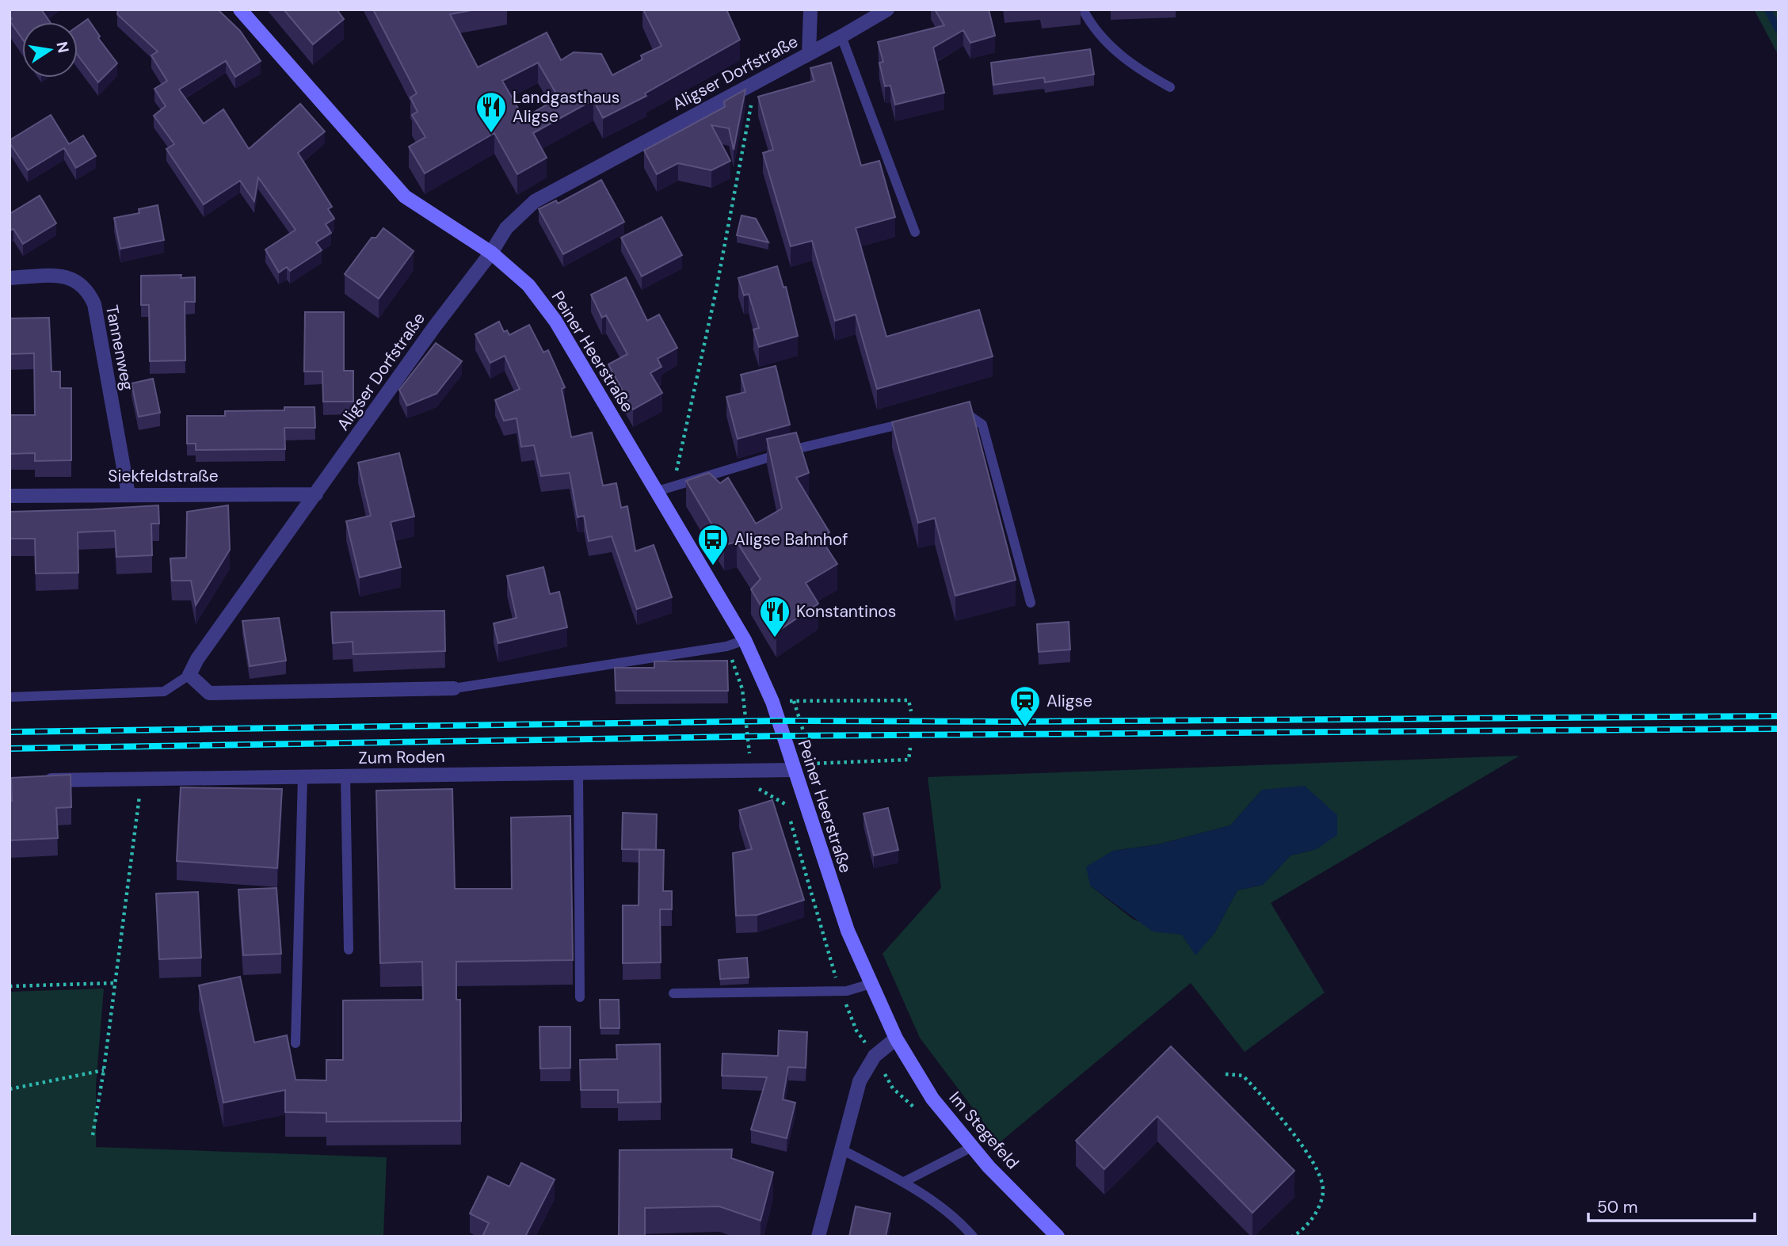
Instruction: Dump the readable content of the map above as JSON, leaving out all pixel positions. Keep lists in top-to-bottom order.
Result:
{
  "streets": {
    "street": [
      "Aligser Dorfstraße",
      "Tannenweg",
      "Peiner Heerstraße",
      "Siekfeldstraße",
      "Zum Roden",
      "Im Stegefeld"
    ]
  },
  "crossings": [
    ["Aligser Dorfstraße", "Peiner Heerstraße"],
    ["Aligser Dorfstraße", "Siekfeldstraße"],
    ["Tannenweg", "Siekfeldstraße"],
    ["Peiner Heerstraße", "Zum Roden"],
    ["Peiner Heerstraße", "Im Stegefeld"]
  ],
  "places": {
    "restaurant": ["Landgasthaus Aligse", "Konstantinos"],
    "bus stop": ["Aligse Bahnhof"],
    "station": ["Aligse"]
  },
  "scale_bar": "50 m",
  "north": "right"
}
